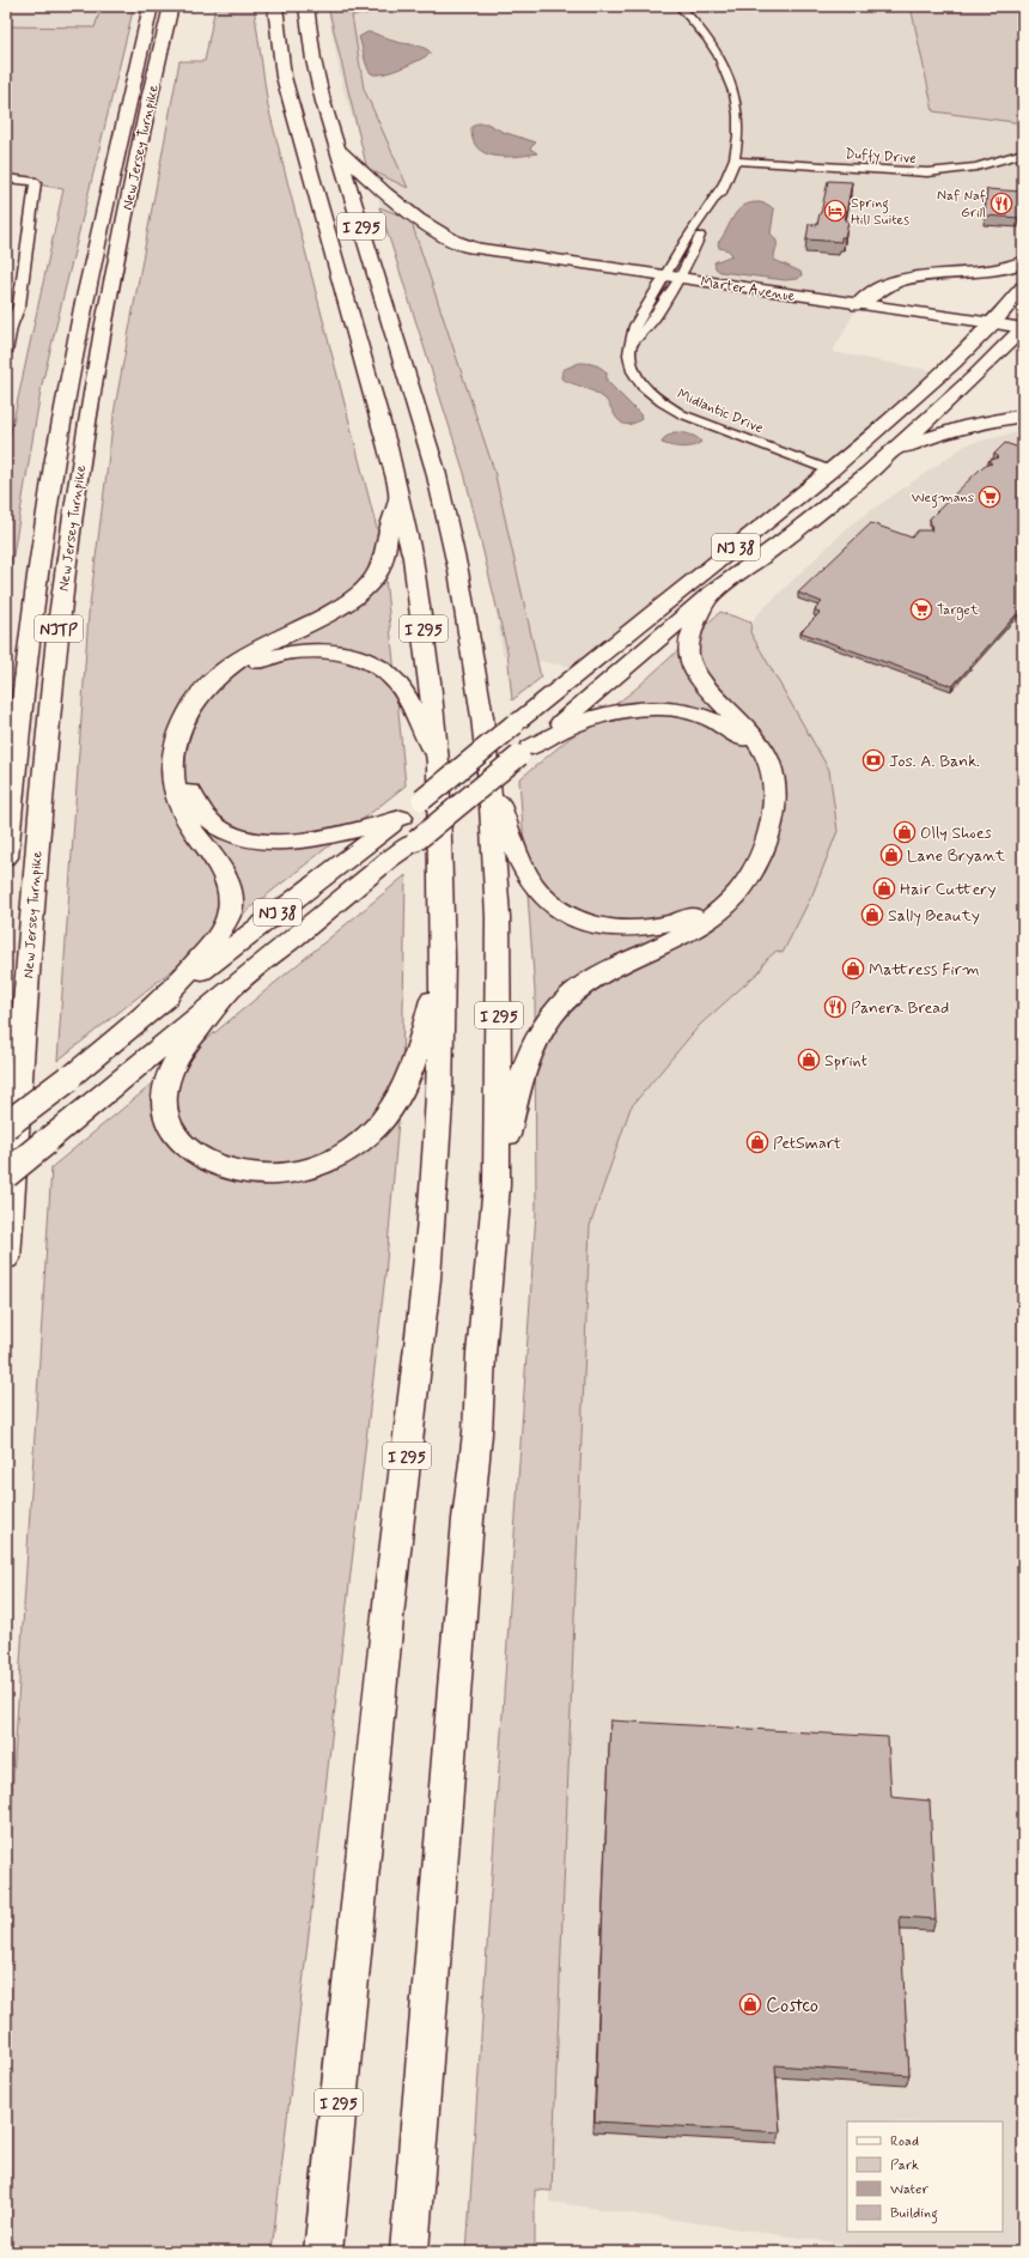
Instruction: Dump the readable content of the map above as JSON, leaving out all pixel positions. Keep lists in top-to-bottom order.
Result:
{
  "streets": {
    "highway": [
      "New Jersey Turnpike",
      "I 295",
      "NJ 38",
      "NJTP"
    ],
    "main road": ["Marter Avenue"],
    "street": ["Duffy Drive", "Midlantic Drive"]
  },
  "crossings": [
    ["Duffy Drive", "Midlantic Drive"],
    ["Marter Avenue", "Midlantic Drive"],
    ["Marter Avenue", "NJ 38"],
    ["Midlantic Drive", "NJ 38"]
  ],
  "places": {
    "restaurant": ["Naf Naf Grill", "Panera Bread"],
    "hotel": ["Spring Hill Suites"],
    "supermarket": ["Wegmans", "Target"],
    "bank": ["Jos. A. Bank."],
    "shop": [
      "Olly Shoes",
      "Lane Bryant",
      "Hair Cuttery",
      "Sally Beauty",
      "Mattress Firm",
      "Sprint",
      "PetSmart",
      "Costco"
    ]
  },
  "legend": [
    "Road",
    "Park",
    "Water",
    "Building"
  ]
}
